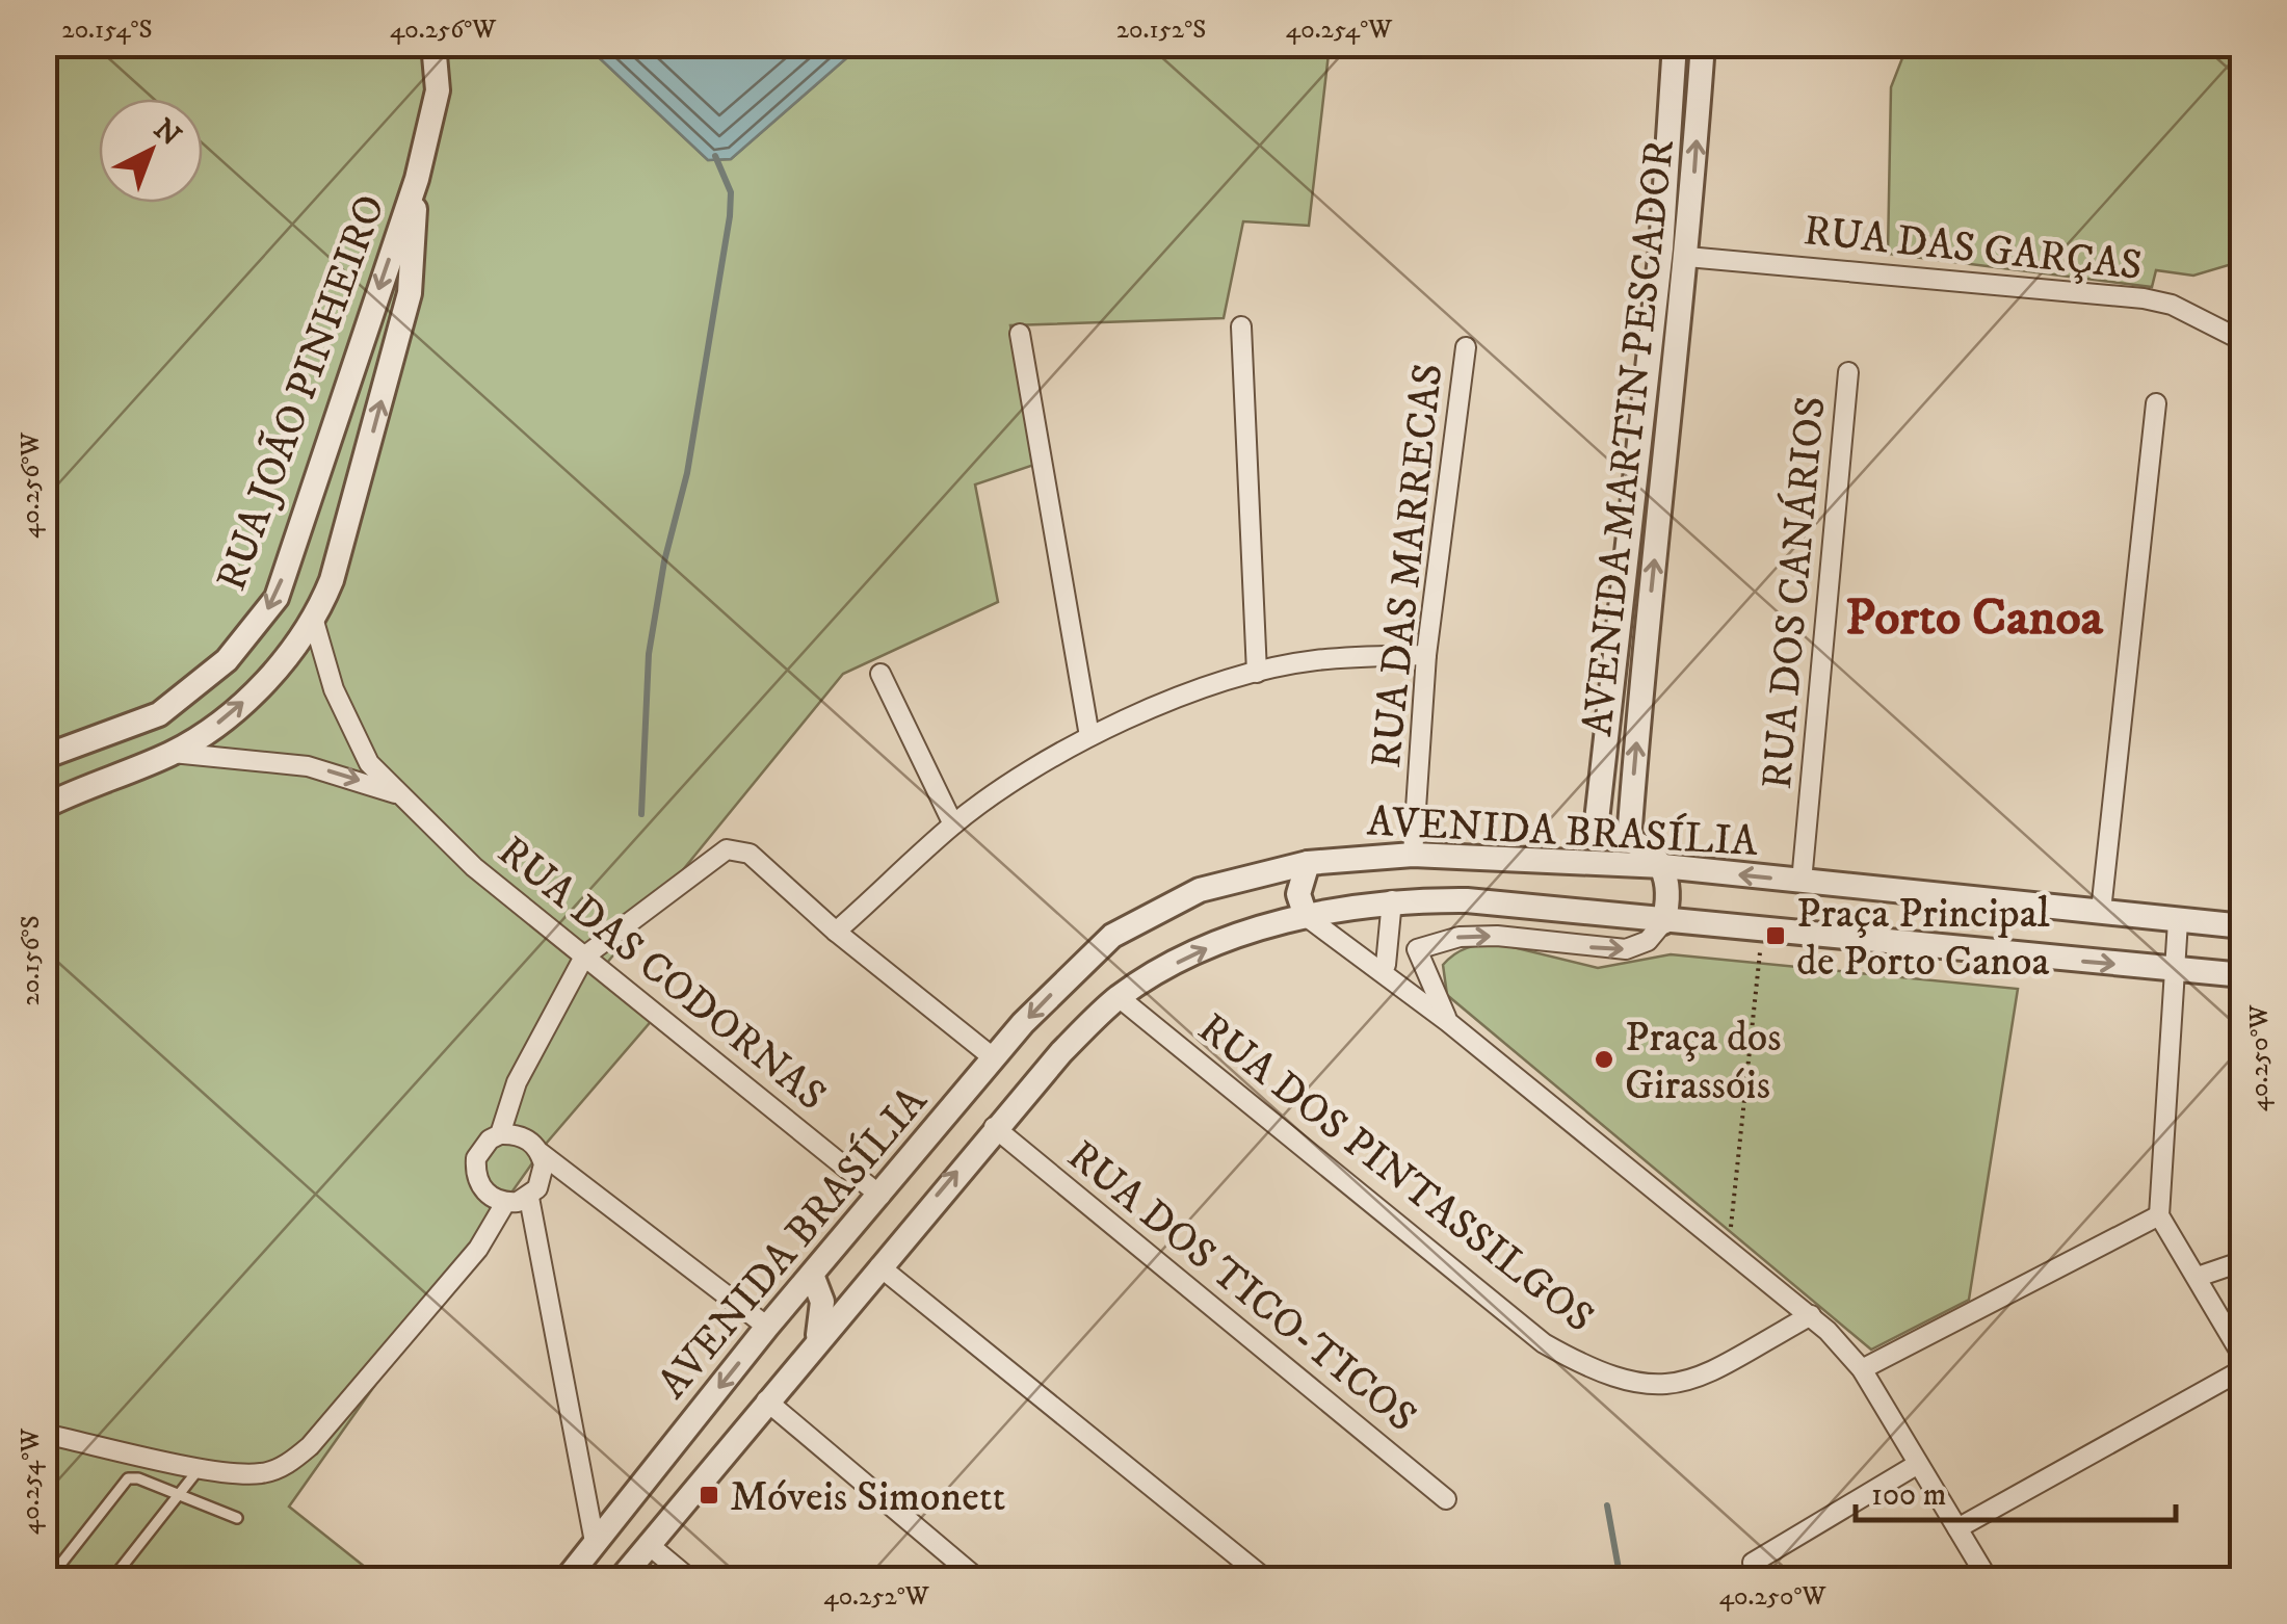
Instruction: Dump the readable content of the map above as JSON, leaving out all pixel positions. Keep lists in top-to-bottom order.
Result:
{
  "streets": {
    "street": [
      "RUA DAS GARÇAS",
      "RUA JOÃO PINHEIRO",
      "AVENIDA MARTIN PESCADOR",
      "RUA DAS MARRECAS",
      "RUA DOS CANÁRIOS",
      "AVENIDA BRASÍLIA",
      "RUA DAS CODORNAS",
      "RUA DOS PINTASSILGOS",
      "RUA DOS TICO-TICOS"
    ]
  },
  "crossings": [
    ["RUA DAS GARÇAS", "AVENIDA MARTIN PESCADOR"],
    ["RUA JOÃO PINHEIRO", "RUA DAS CODORNAS"],
    ["RUA DAS MARRECAS", "AVENIDA BRASÍLIA"],
    ["RUA DOS CANÁRIOS", "AVENIDA BRASÍLIA"],
    ["AVENIDA BRASÍLIA", "RUA DAS CODORNAS"],
    ["AVENIDA BRASÍLIA", "RUA DOS PINTASSILGOS"],
    ["AVENIDA BRASÍLIA", "RUA DOS TICO-TICOS"]
  ],
  "districts": ["Porto Canoa"],
  "places": {
    "transit": ["Praça Principal de Porto Canoa", "Móveis Simonett"],
    "other": ["Praça dos Girassóis"]
  },
  "scale_bar": "100 m",
  "north": "top right",
  "coordinates": [
    "20.154°S",
    "40.256°W",
    "20.152°S",
    "40.254°W",
    "20.156°S",
    "40.250°W",
    "40.252°W"
  ]
}
